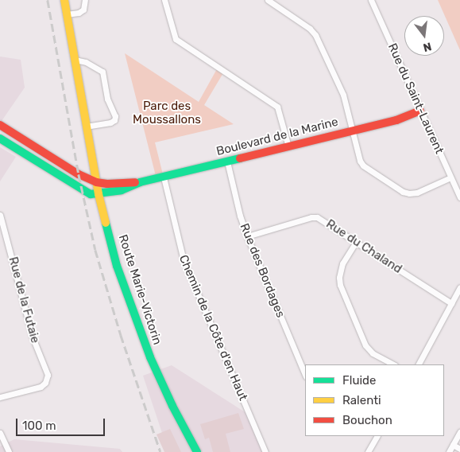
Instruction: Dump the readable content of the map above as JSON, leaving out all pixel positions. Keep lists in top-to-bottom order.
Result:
{
  "streets": {
    "street": [
      "Rue du Saint-Laurent",
      "Boulevard de la Marine",
      "Rue du Chaland",
      "Rue des Bordages",
      "Route Marie-Victorin",
      "Rue de la Futaie",
      "Chemin de la Côte d'en Haut"
    ]
  },
  "crossings": [
    ["Rue du Saint-Laurent", "Boulevard de la Marine"],
    ["Boulevard de la Marine", "Rue des Bordages"],
    ["Boulevard de la Marine", "Route Marie-Victorin"],
    ["Boulevard de la Marine", "Chemin de la Côte d'en Haut"],
    ["Rue du Chaland", "Rue des Bordages"]
  ],
  "parks": ["Parc des Moussallons"],
  "legend": ["Fluide", "Ralenti", "Bouchon"],
  "scale_bar": "100 m",
  "north": "bottom"
}
